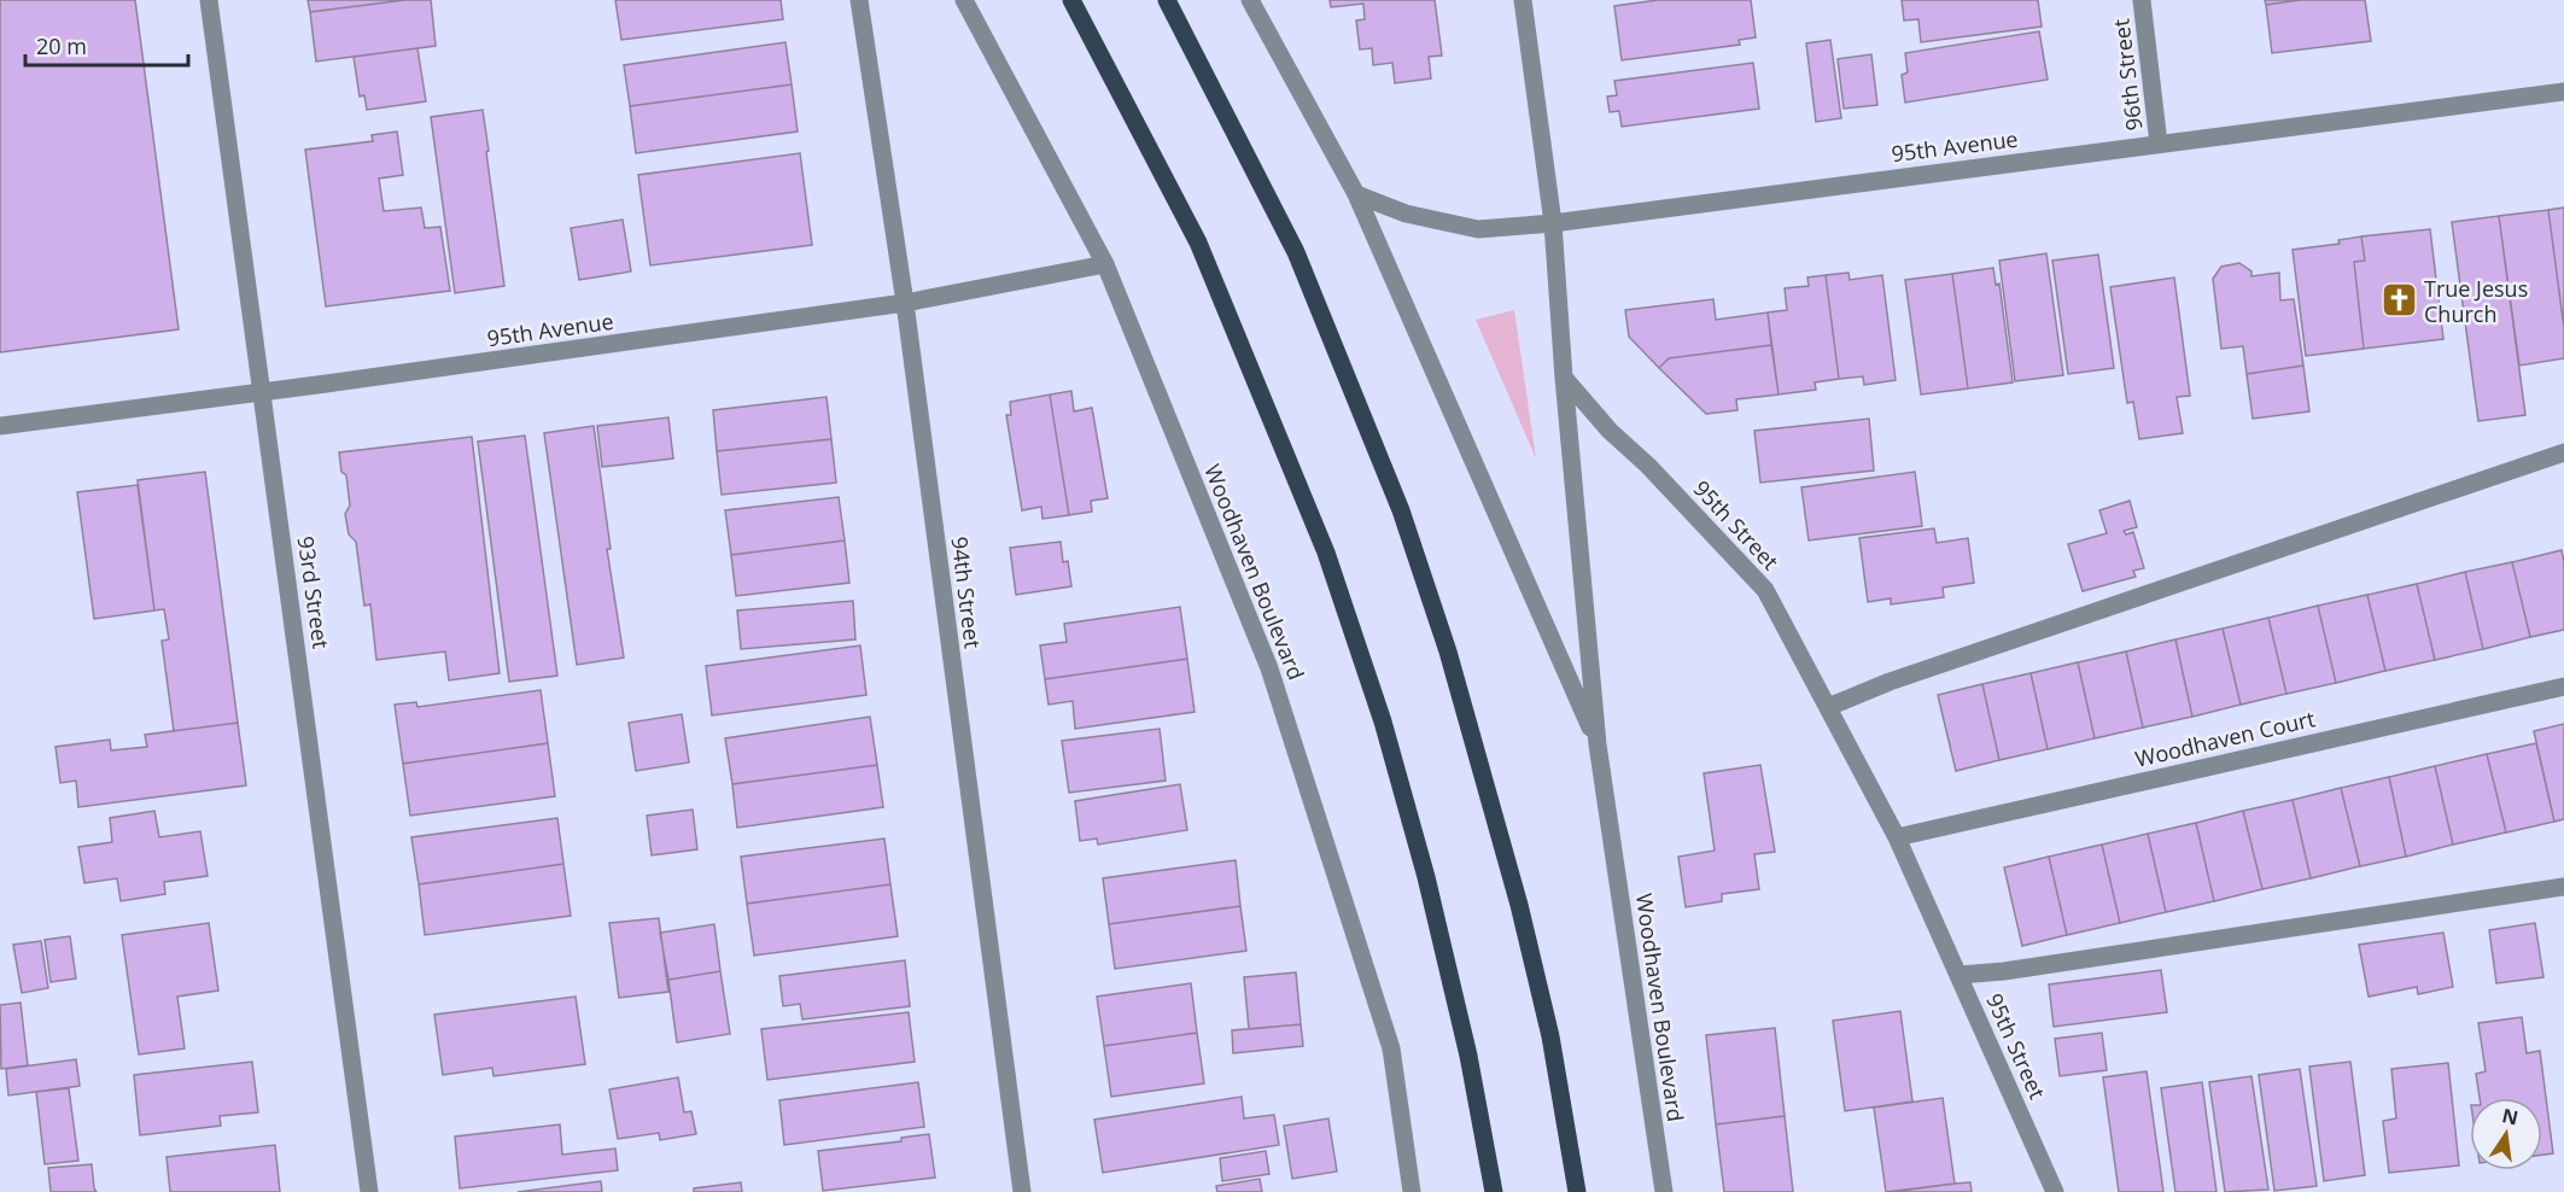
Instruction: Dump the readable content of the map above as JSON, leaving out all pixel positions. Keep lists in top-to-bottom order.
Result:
{
  "streets": {
    "street": [
      "96th Street",
      "95th Avenue",
      "95th Street",
      "Woodhaven Boulevard",
      "93rd Street",
      "94th Street",
      "Woodhaven Court"
    ]
  },
  "crossings": [
    ["96th Street", "95th Avenue"],
    ["95th Avenue", "Woodhaven Boulevard"],
    ["95th Avenue", "93rd Street"],
    ["95th Avenue", "94th Street"],
    ["95th Street", "Woodhaven Boulevard"],
    ["95th Street", "Woodhaven Court"]
  ],
  "places": {
    "church": ["True Jesus Church"]
  },
  "scale_bar": "20 m",
  "north": "top"
}
